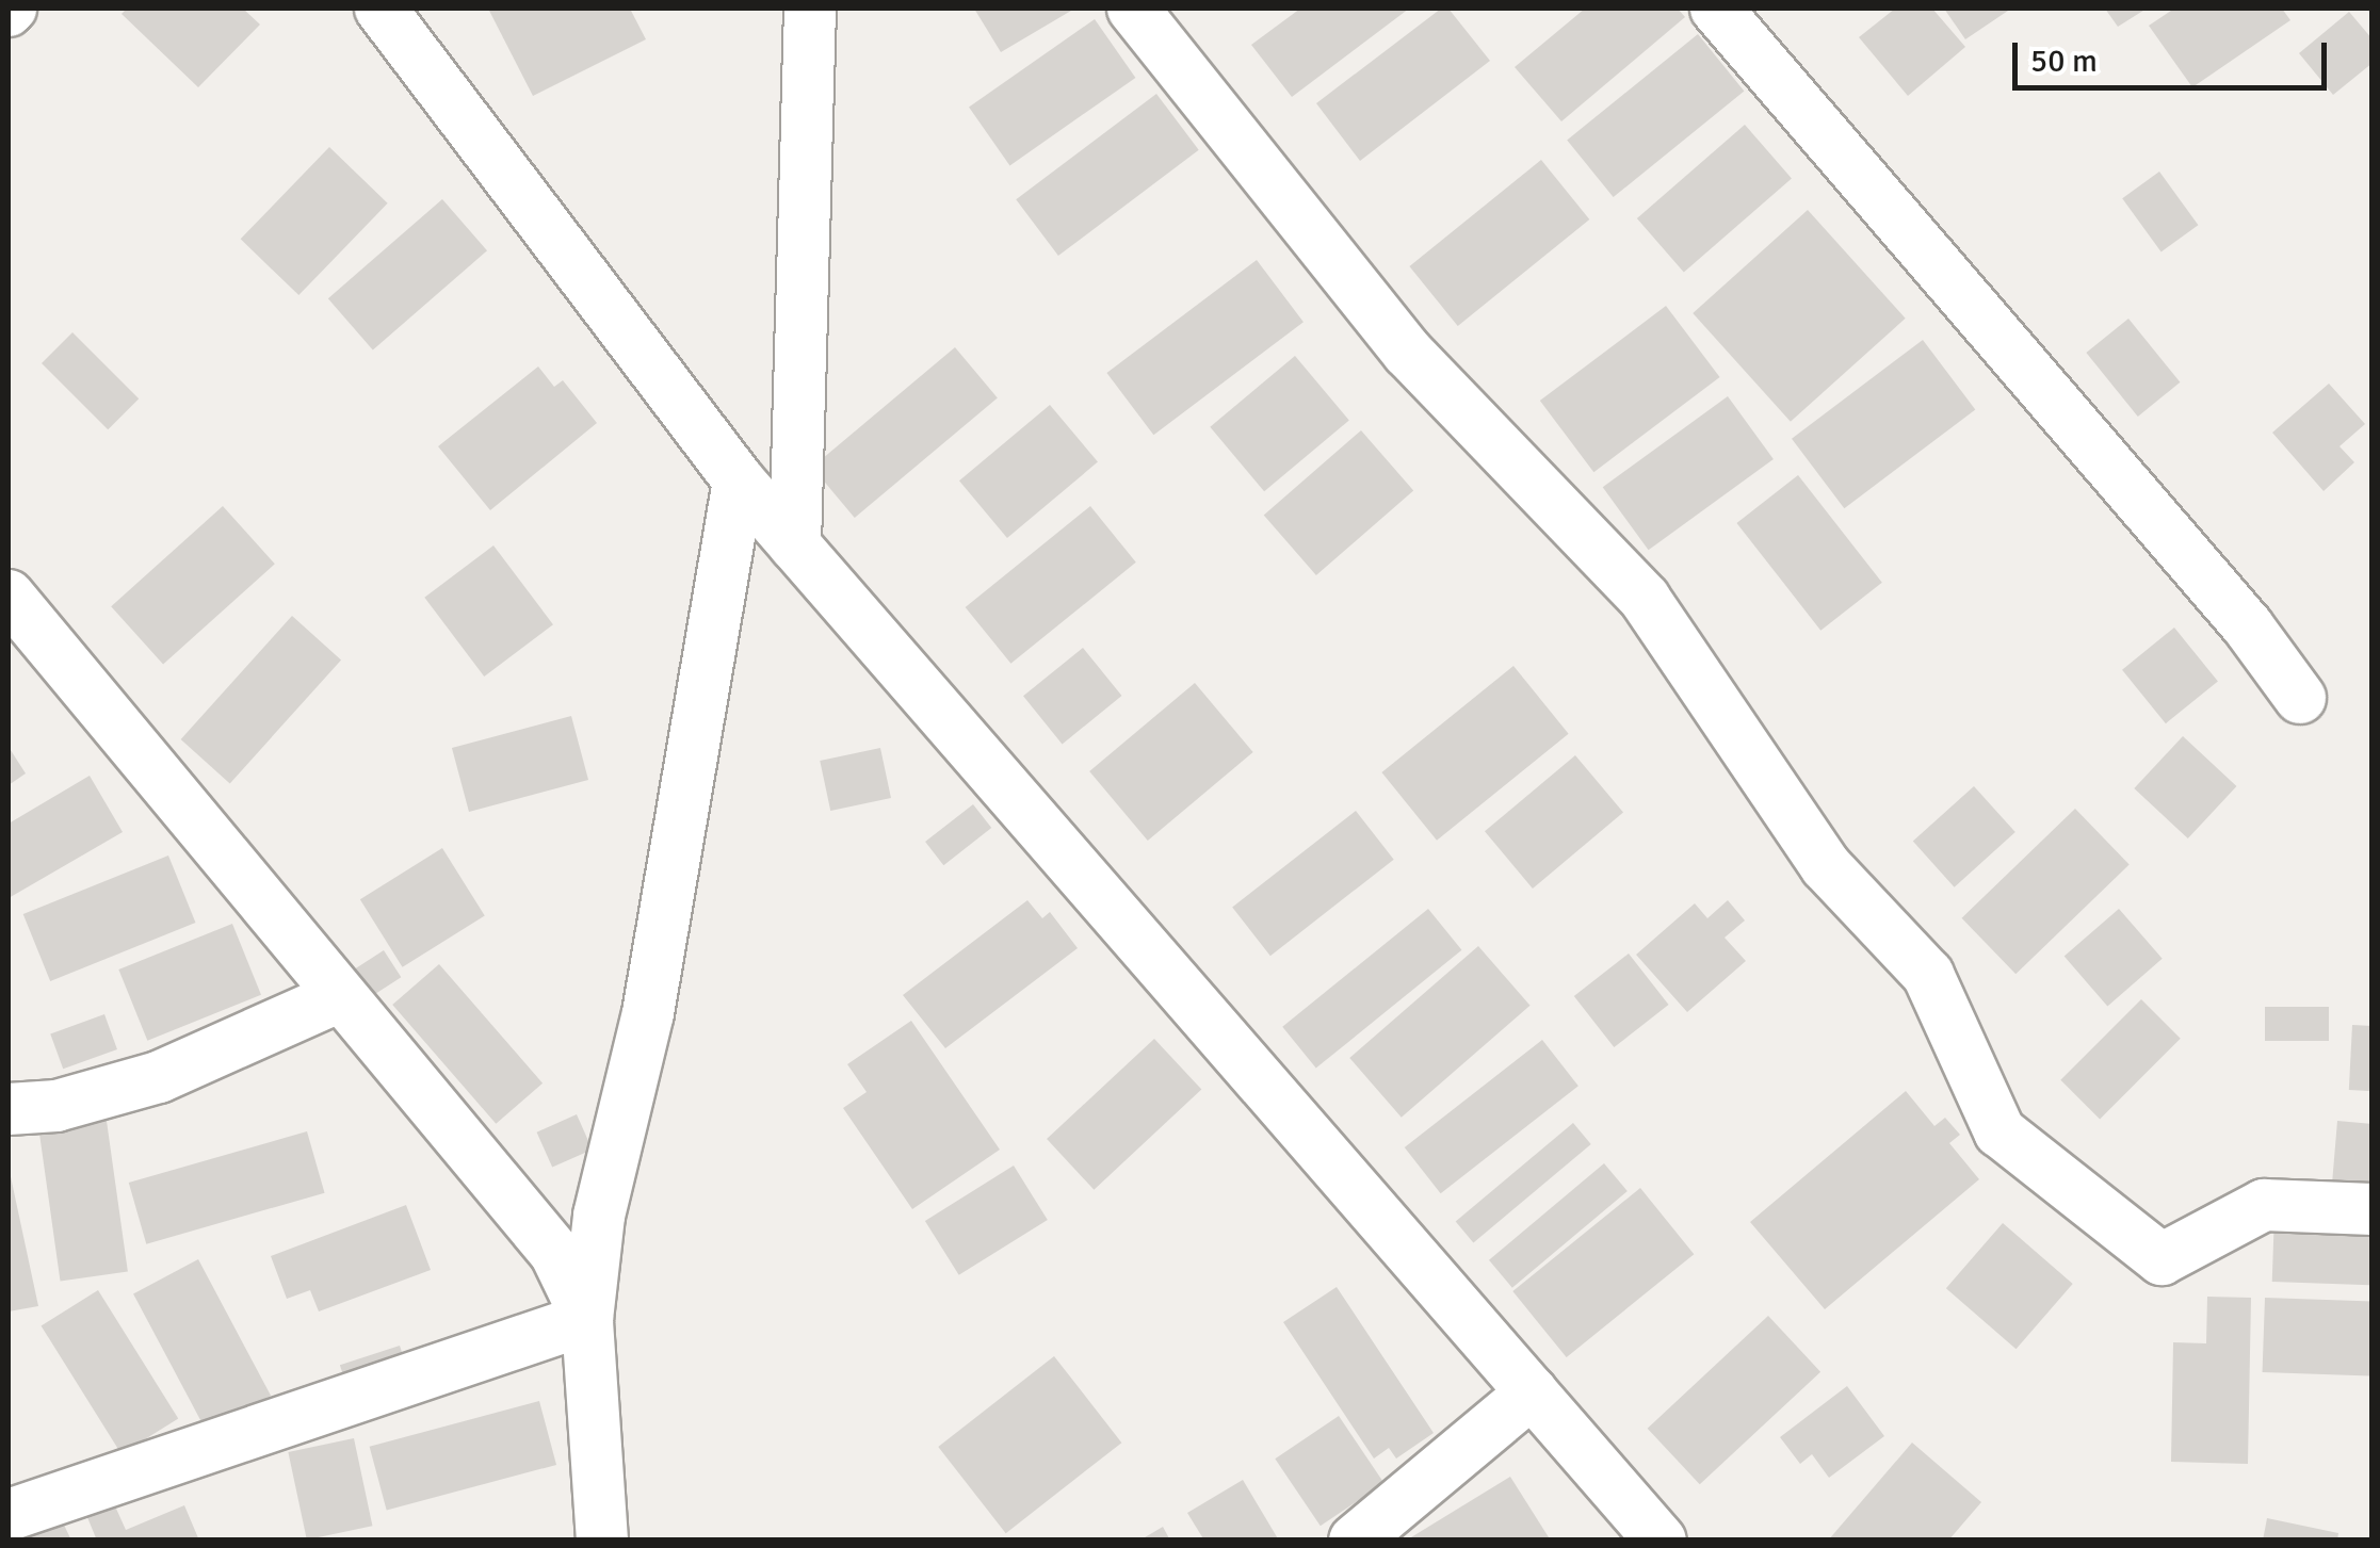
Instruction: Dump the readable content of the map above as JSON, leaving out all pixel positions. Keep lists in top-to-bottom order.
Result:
{
  "scale_bar": "50 m"
}
